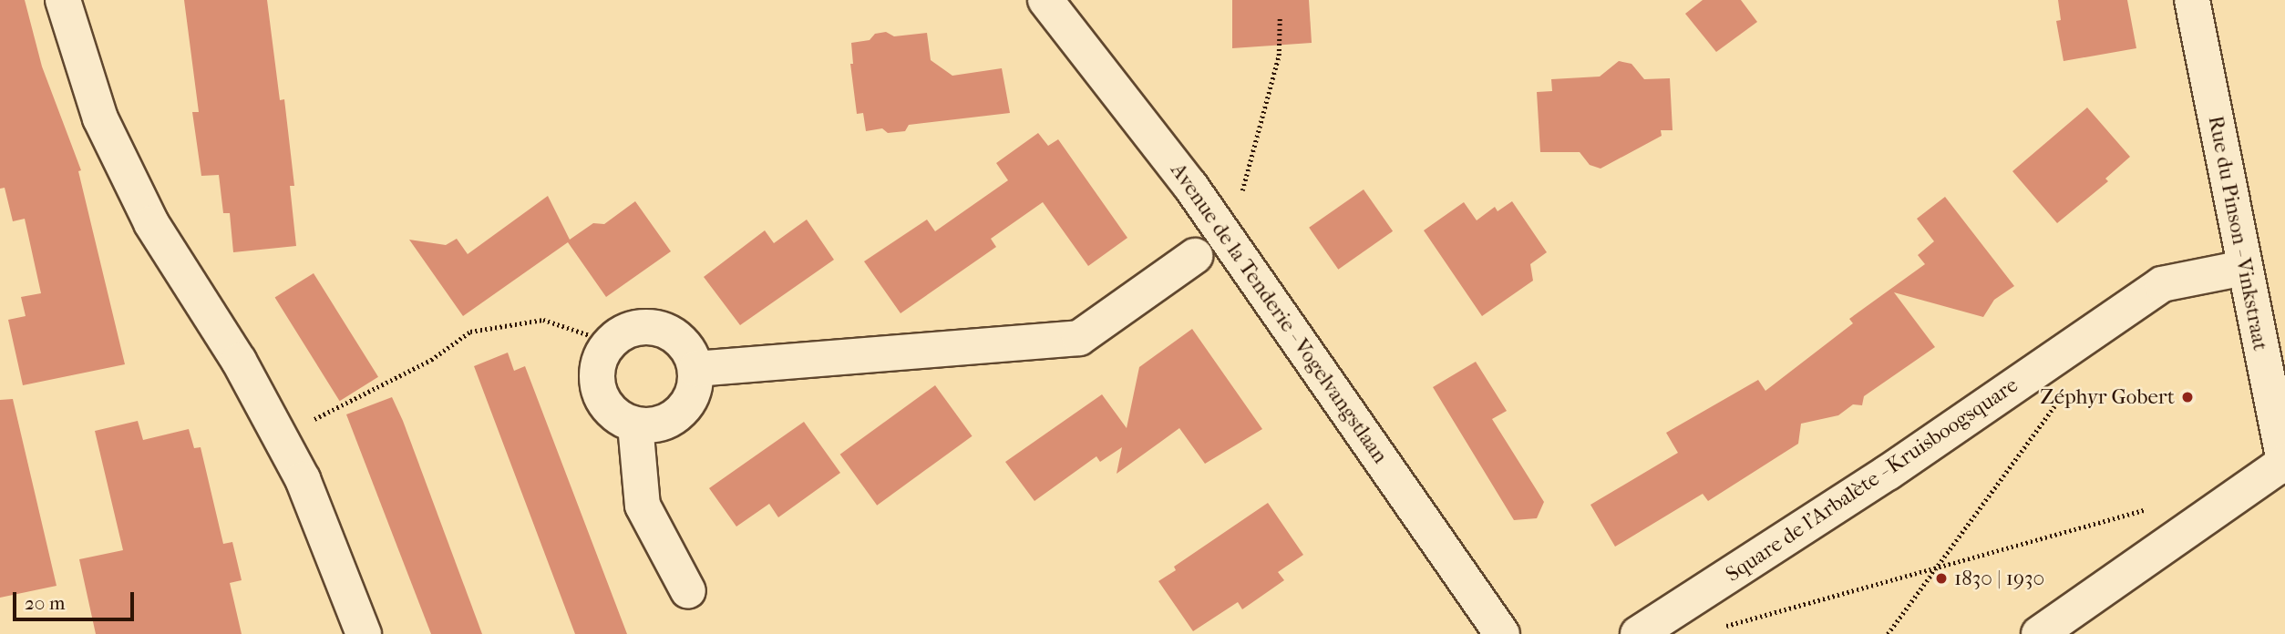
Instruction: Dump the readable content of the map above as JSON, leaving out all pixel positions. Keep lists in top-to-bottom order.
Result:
{
  "streets": {
    "street": ["Rue du Pinson - Vinkstraat", "Avenue de la Tenderie - Vogelvangstlaan", "Square de l'Arbalète - Kruisboogsquare"]
  },
  "crossings": [
    ["Rue du Pinson - Vinkstraat", "Square de l'Arbalète - Kruisboogsquare"]
  ],
  "places": ["Zéphyr Gobert", "1830 | 1930"],
  "scale_bar": "20 m"
}
